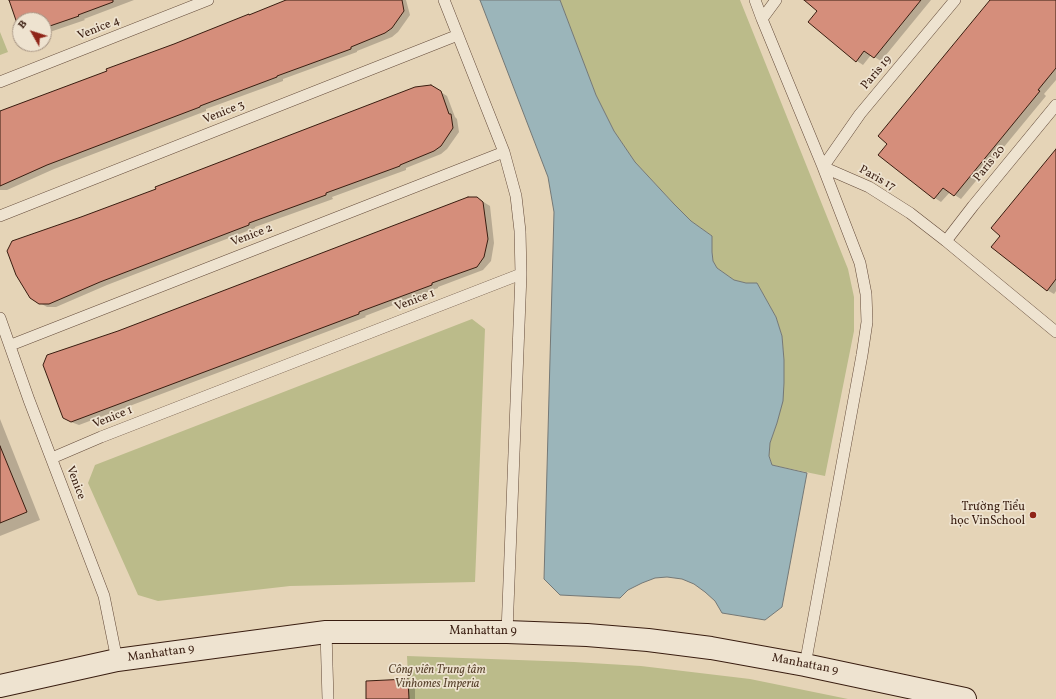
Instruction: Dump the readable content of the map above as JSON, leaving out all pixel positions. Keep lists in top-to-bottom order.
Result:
{
  "streets": {
    "main road": ["Manhattan 9"],
    "lane": [
      "Venice 4",
      "Paris 19",
      "Venice 3",
      "Paris 20",
      "Paris 17",
      "Venice 2",
      "Venice 1",
      "Venice"
    ]
  },
  "crossings": [
    ["Paris 19", "Paris 17"],
    ["Paris 20", "Paris 17"],
    ["Venice 2", "Venice"],
    ["Venice 1", "Venice"],
    ["Venice", "Manhattan 9"]
  ],
  "parks": ["Công viên Trung tâm Vinhomes Imperia"],
  "places": ["Trường Tiểu học VinSchool"],
  "north": "top left"
}
